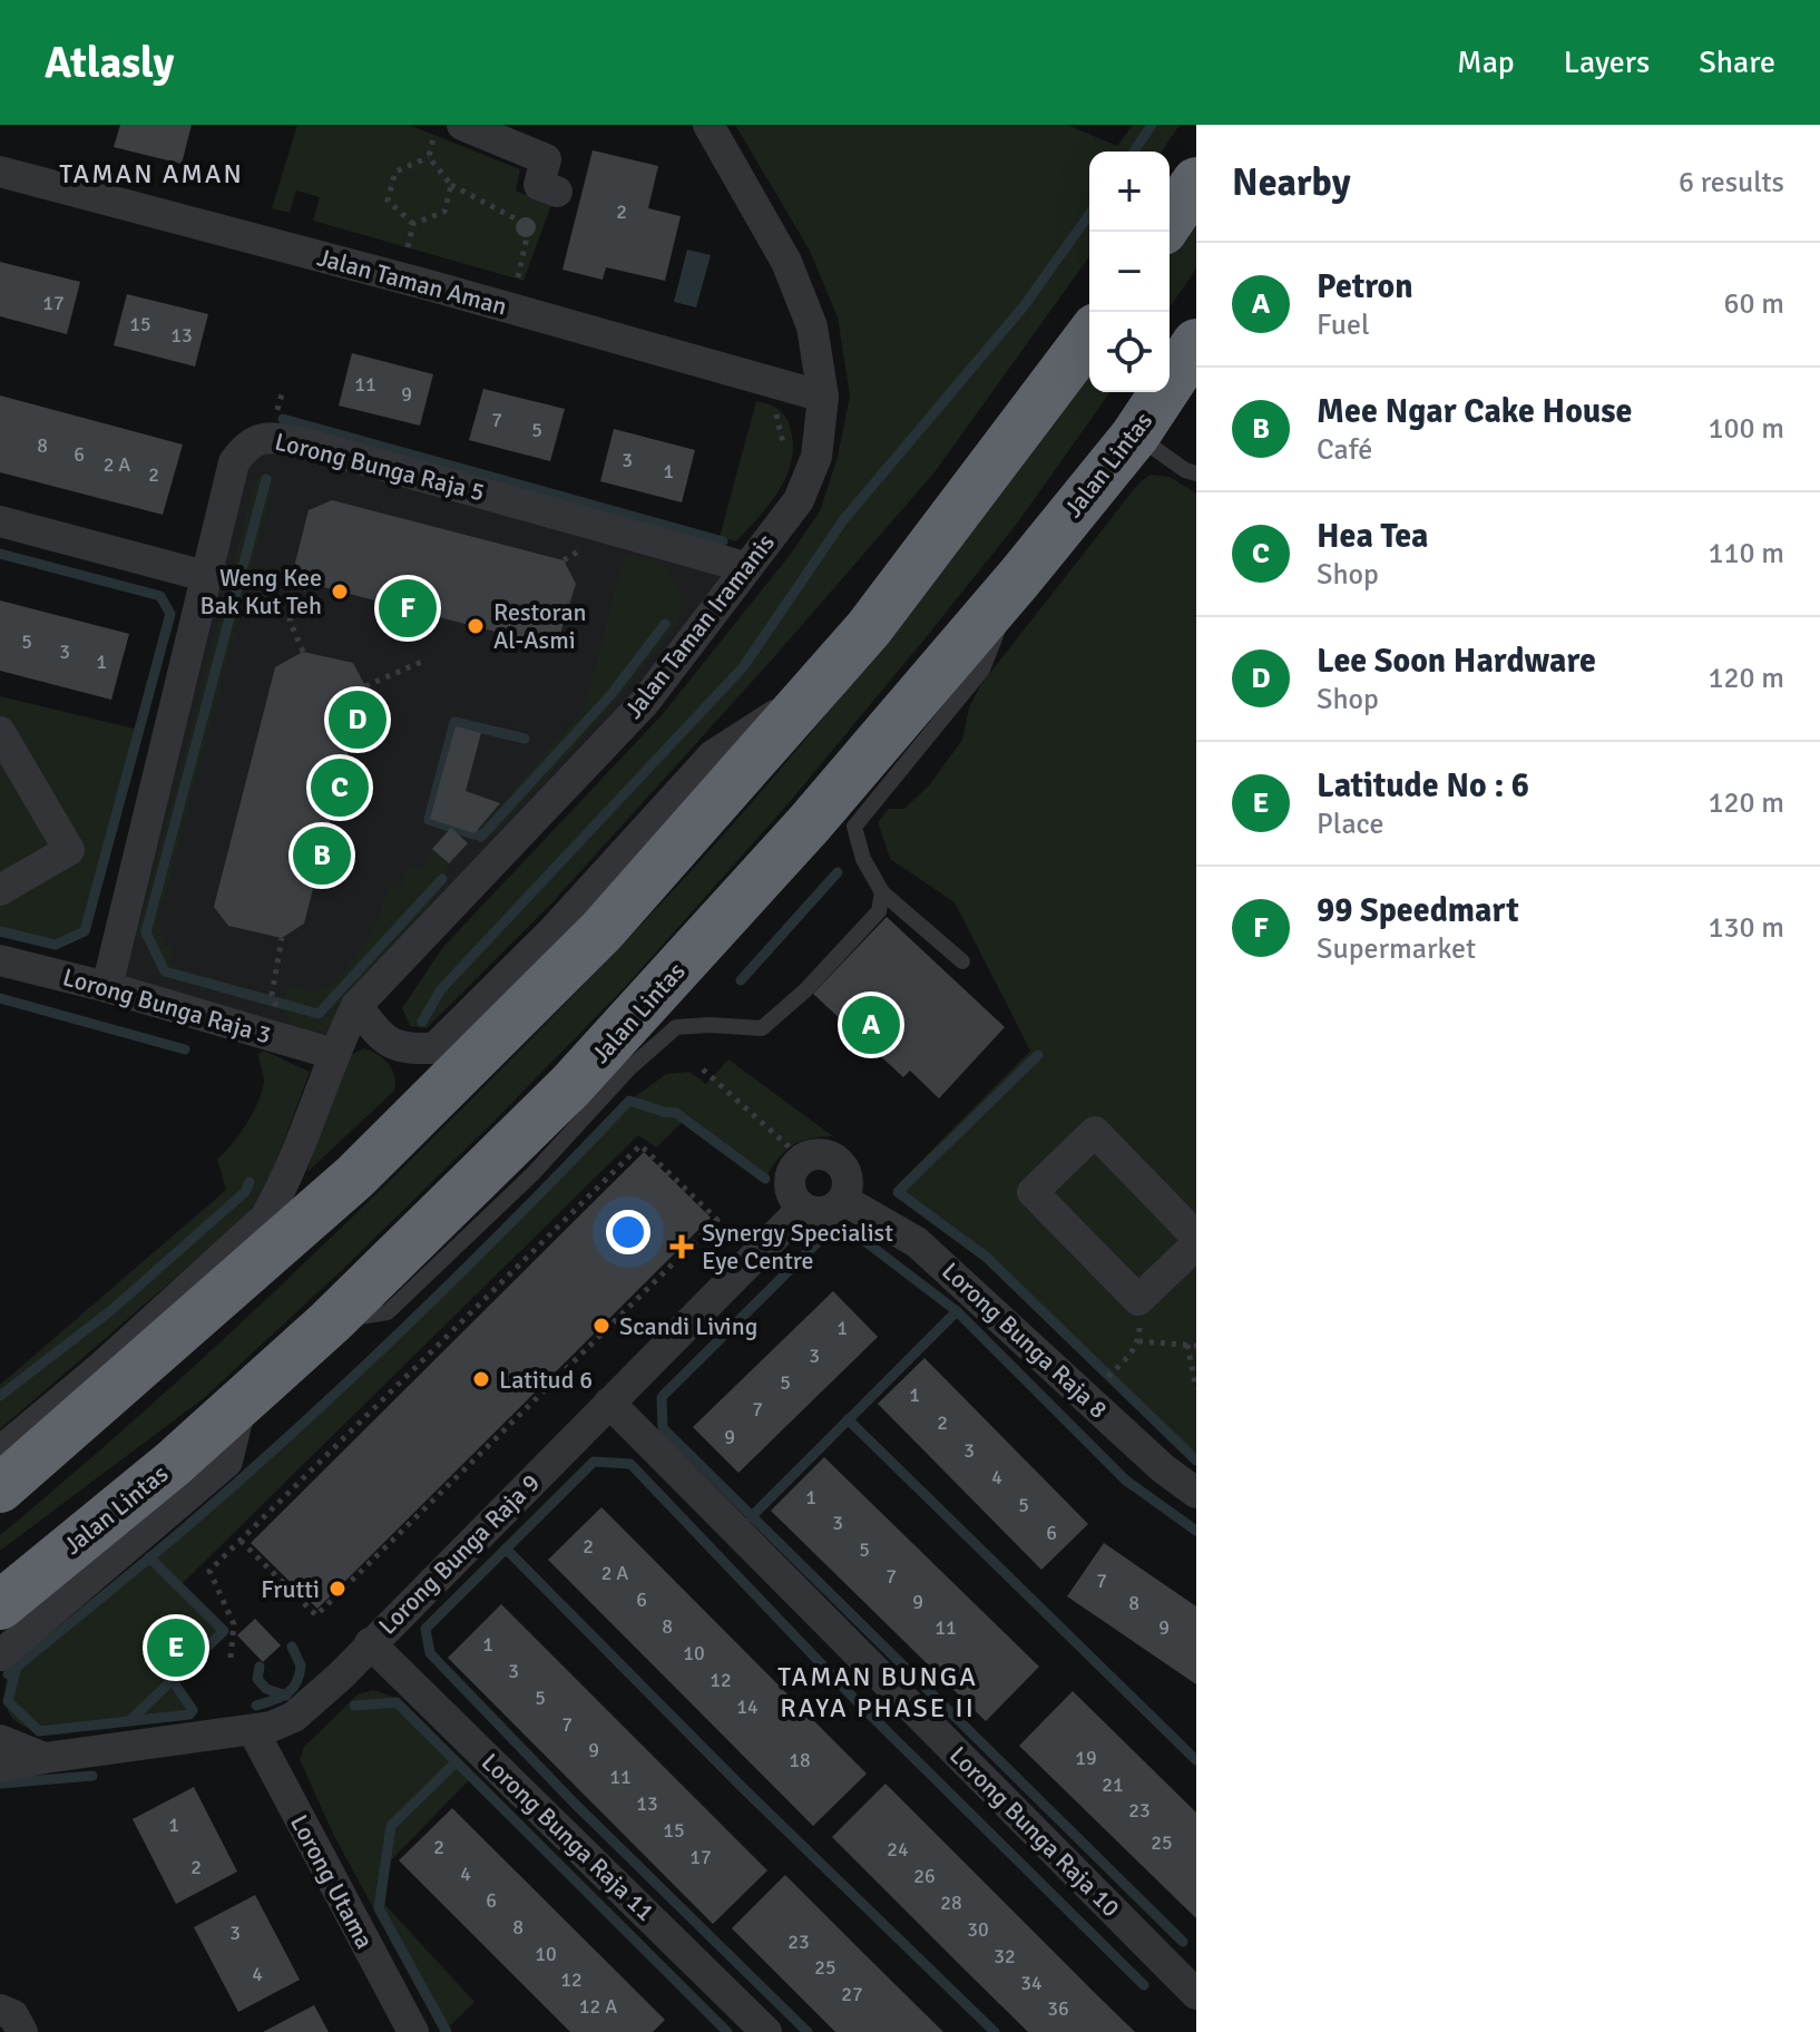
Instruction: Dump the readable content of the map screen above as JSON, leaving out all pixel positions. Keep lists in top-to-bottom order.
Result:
{
  "streets": {
    "highway": ["Jalan Lintas"],
    "street": [
      "Jalan Taman Aman",
      "Lorong Bunga Raja 5",
      "Jalan Taman Iramanis",
      "Lorong Bunga Raja 3",
      "Lorong Bunga Raja 8",
      "Lorong Bunga Raja 9",
      "Lorong Bunga Raja 10",
      "Lorong Bunga Raja 11",
      "Lorong Utama"
    ]
  },
  "crossings": [
    ["Jalan Taman Aman", "Jalan Taman Iramanis"],
    ["Lorong Bunga Raja 5", "Jalan Taman Iramanis"],
    ["Lorong Bunga Raja 5", "Lorong Bunga Raja 3"],
    ["Jalan Taman Iramanis", "Lorong Bunga Raja 3"],
    ["Lorong Bunga Raja 8", "Lorong Bunga Raja 9"],
    ["Lorong Bunga Raja 9", "Lorong Bunga Raja 10"],
    ["Lorong Bunga Raja 9", "Lorong Bunga Raja 11"],
    ["Lorong Bunga Raja 9", "Lorong Utama"]
  ],
  "districts": ["TAMAN AMAN", "TAMAN BUNGA RAYA PHASE II"],
  "places": {
    "other": [
      "Weng Kee Bak Kut Teh",
      "Restoran Al-Asmi",
      "Scandi Living",
      "Latitud 6",
      "Frutti"
    ],
    "health": ["Synergy Specialist Eye Centre"]
  },
  "house_numbers": [
    "2",
    "17",
    "15",
    "13",
    "11",
    "9",
    "7",
    "5",
    "8",
    "6",
    "3",
    "2 A",
    "1",
    "2",
    "5",
    "3",
    "1",
    "1",
    "3",
    "5",
    "1",
    "7",
    "2",
    "9",
    "3",
    "4",
    "1",
    "5",
    "3",
    "6",
    "2",
    "5",
    "2 A",
    "7",
    "7",
    "6",
    "9",
    "8",
    "8",
    "11",
    "9",
    "1",
    "10",
    "3",
    "12",
    "5",
    "14",
    "7",
    "9",
    "19",
    "18",
    "11",
    "21",
    "13",
    "23",
    "1",
    "15",
    "25",
    "2",
    "24",
    "17",
    "2",
    "4",
    "26",
    "6",
    "28",
    "8",
    "30",
    "3",
    "23",
    "10",
    "32",
    "25",
    "4",
    "12",
    "34",
    "27",
    "12 A",
    "36"
  ],
  "page": {
    "header": "Atlasly",
    "nav": ["Map", "Layers", "Share"],
    "heading": ["Nearby", "6 results"],
    "map_buttons": ["+", "−"],
    "list": [
      {
        "mark": "A",
        "name": "Petron",
        "note": "Fuel",
        "value": "60 m"
      },
      {
        "mark": "B",
        "name": "Mee Ngar Cake House",
        "note": "Café",
        "value": "100 m"
      },
      {
        "mark": "C",
        "name": "Hea Tea",
        "note": "Shop",
        "value": "110 m"
      },
      {
        "mark": "D",
        "name": "Lee Soon Hardware",
        "note": "Shop",
        "value": "120 m"
      },
      {
        "mark": "E",
        "name": "Latitude No : 6",
        "note": "Place",
        "value": "120 m"
      },
      {
        "mark": "F",
        "name": "99 Speedmart",
        "note": "Supermarket",
        "value": "130 m"
      }
    ],
    "pins": [
      "F",
      "D",
      "C",
      "B",
      "A",
      "E"
    ]
  }
}
